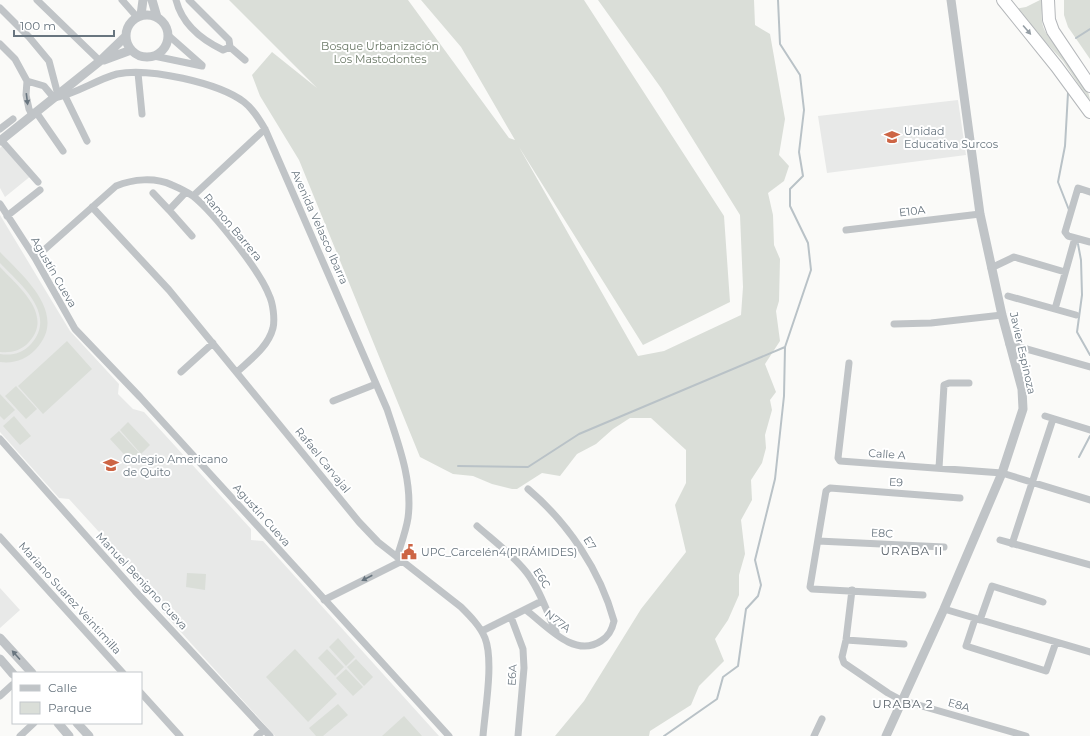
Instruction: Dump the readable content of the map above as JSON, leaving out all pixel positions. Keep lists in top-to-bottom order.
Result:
{
  "streets": {
    "street": [
      "E10A",
      "Ramon Barrera",
      "Avenida Velasco Ibarra",
      "Agustín Cueva",
      "Javier Espinoza",
      "Calle A",
      "Rafael Carvajal",
      "E9",
      "E8C",
      "E7",
      "E6C",
      "Manuel Benigno Cueva",
      "Mariano Suarez Veintimilla",
      "N77A",
      "E6A",
      "E8A"
    ]
  },
  "crossings": [
    ["E10A", "Javier Espinoza"],
    ["Ramon Barrera", "Agustín Cueva"],
    ["Ramon Barrera", "Rafael Carvajal"],
    ["Avenida Velasco Ibarra", "Rafael Carvajal"],
    ["Javier Espinoza", "Calle A"],
    ["Javier Espinoza", "E8A"],
    ["E9", "E8C"],
    ["E7", "N77A"],
    ["E6C", "N77A"]
  ],
  "districts": ["URABA II", "URABA 2"],
  "parks": ["Bosque Urbanización Los Mastodontes"],
  "places": {
    "school or university": ["Unidad Educativa Surcos", "Colegio Americano de Quito"],
    "public building": ["UPC_Carcelén4(PIRÁMIDES)"]
  },
  "legend": ["Calle", "Parque"],
  "scale_bar": "100 m"
}
